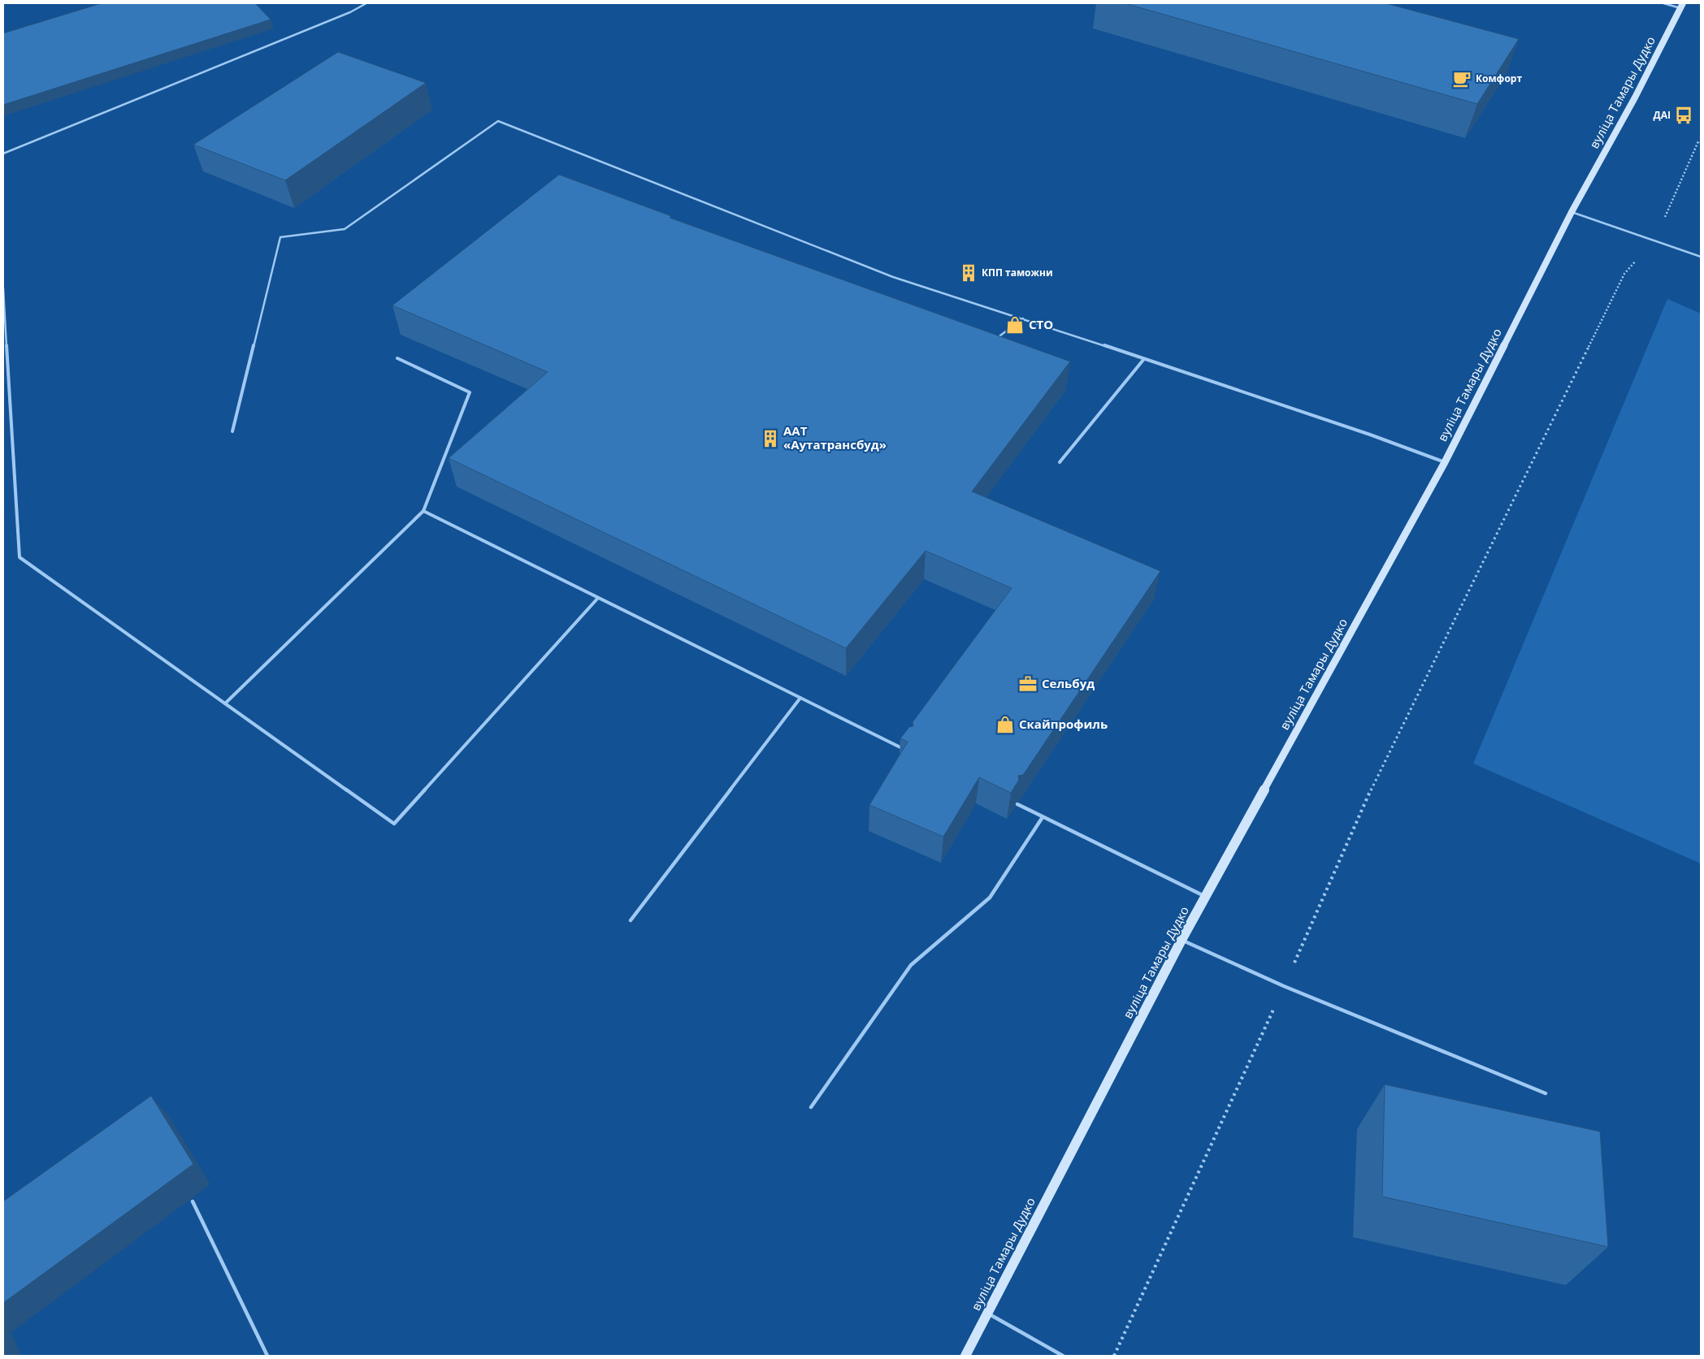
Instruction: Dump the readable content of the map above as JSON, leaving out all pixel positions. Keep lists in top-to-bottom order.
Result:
{
  "streets": {
    "street": ["вуліца Тамары Дудко"]
  },
  "places": {
    "cafe": ["Комфорт"],
    "bus stop": ["ДАІ"],
    "building": ["КПП таможни", "ААТ «Аутатрансбуд»"],
    "shop": ["СТО", "Скайпрофиль"],
    "office": ["Сельбуд"]
  }
}
